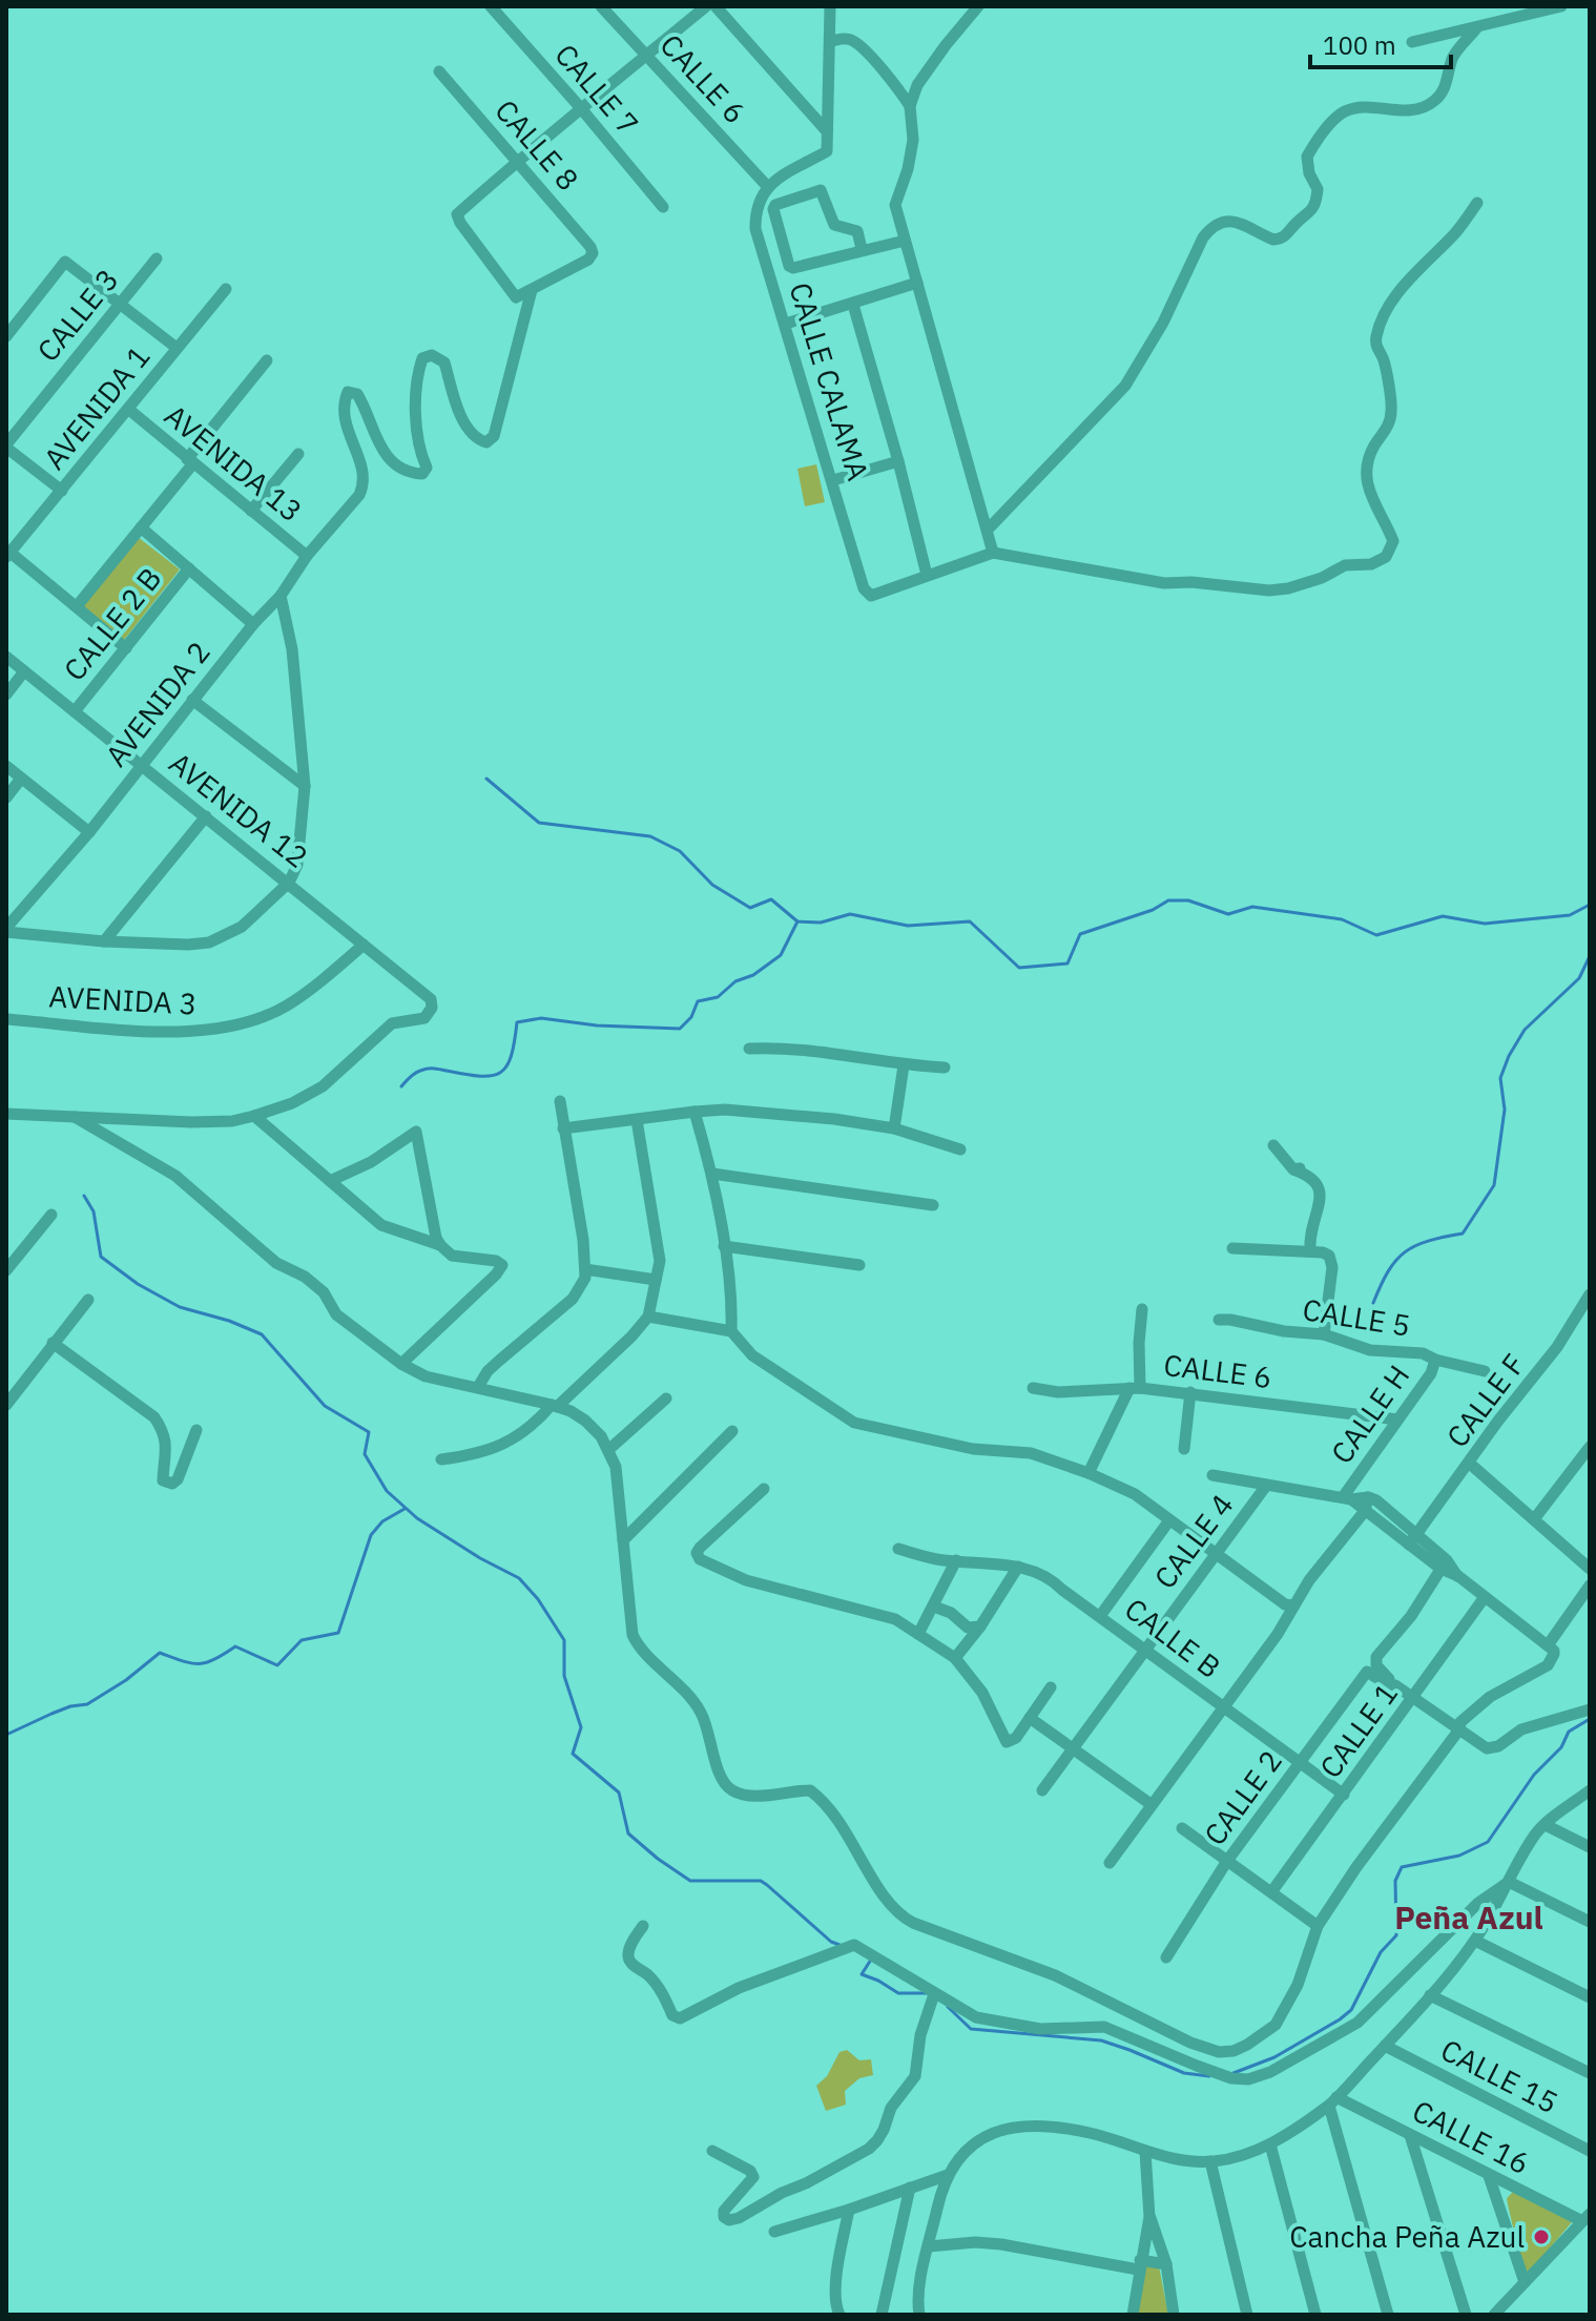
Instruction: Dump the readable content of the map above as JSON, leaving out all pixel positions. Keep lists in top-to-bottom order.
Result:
{
  "streets": {
    "street": [
      "CALLE 6",
      "CALLE 7",
      "CALLE 8",
      "CALLE 3",
      "CALLE CALAMA",
      "AVENIDA 1",
      "AVENIDA 13",
      "CALLE 2 B",
      "AVENIDA 2",
      "AVENIDA 12",
      "AVENIDA 3",
      "CALLE 5",
      "CALLE F",
      "CALLE H",
      "CALLE 4",
      "CALLE B",
      "CALLE 1",
      "CALLE 2",
      "CALLE 15",
      "CALLE 16"
    ]
  },
  "crossings": [
    ["CALLE 6", "CALLE CALAMA"],
    ["CALLE 6", "CALLE H"],
    ["CALLE 8", "AVENIDA 2"],
    ["AVENIDA 1", "AVENIDA 13"],
    ["AVENIDA 13", "AVENIDA 2"],
    ["CALLE 2 B", "AVENIDA 12"],
    ["AVENIDA 2", "AVENIDA 12"],
    ["AVENIDA 12", "AVENIDA 3"],
    ["CALLE 5", "CALLE H"],
    ["CALLE 4", "CALLE B"],
    ["CALLE B", "CALLE 1"],
    ["CALLE B", "CALLE 2"]
  ],
  "districts": ["Peña Azul"],
  "places": ["Cancha Peña Azul"],
  "scale_bar": "100 m"
}
